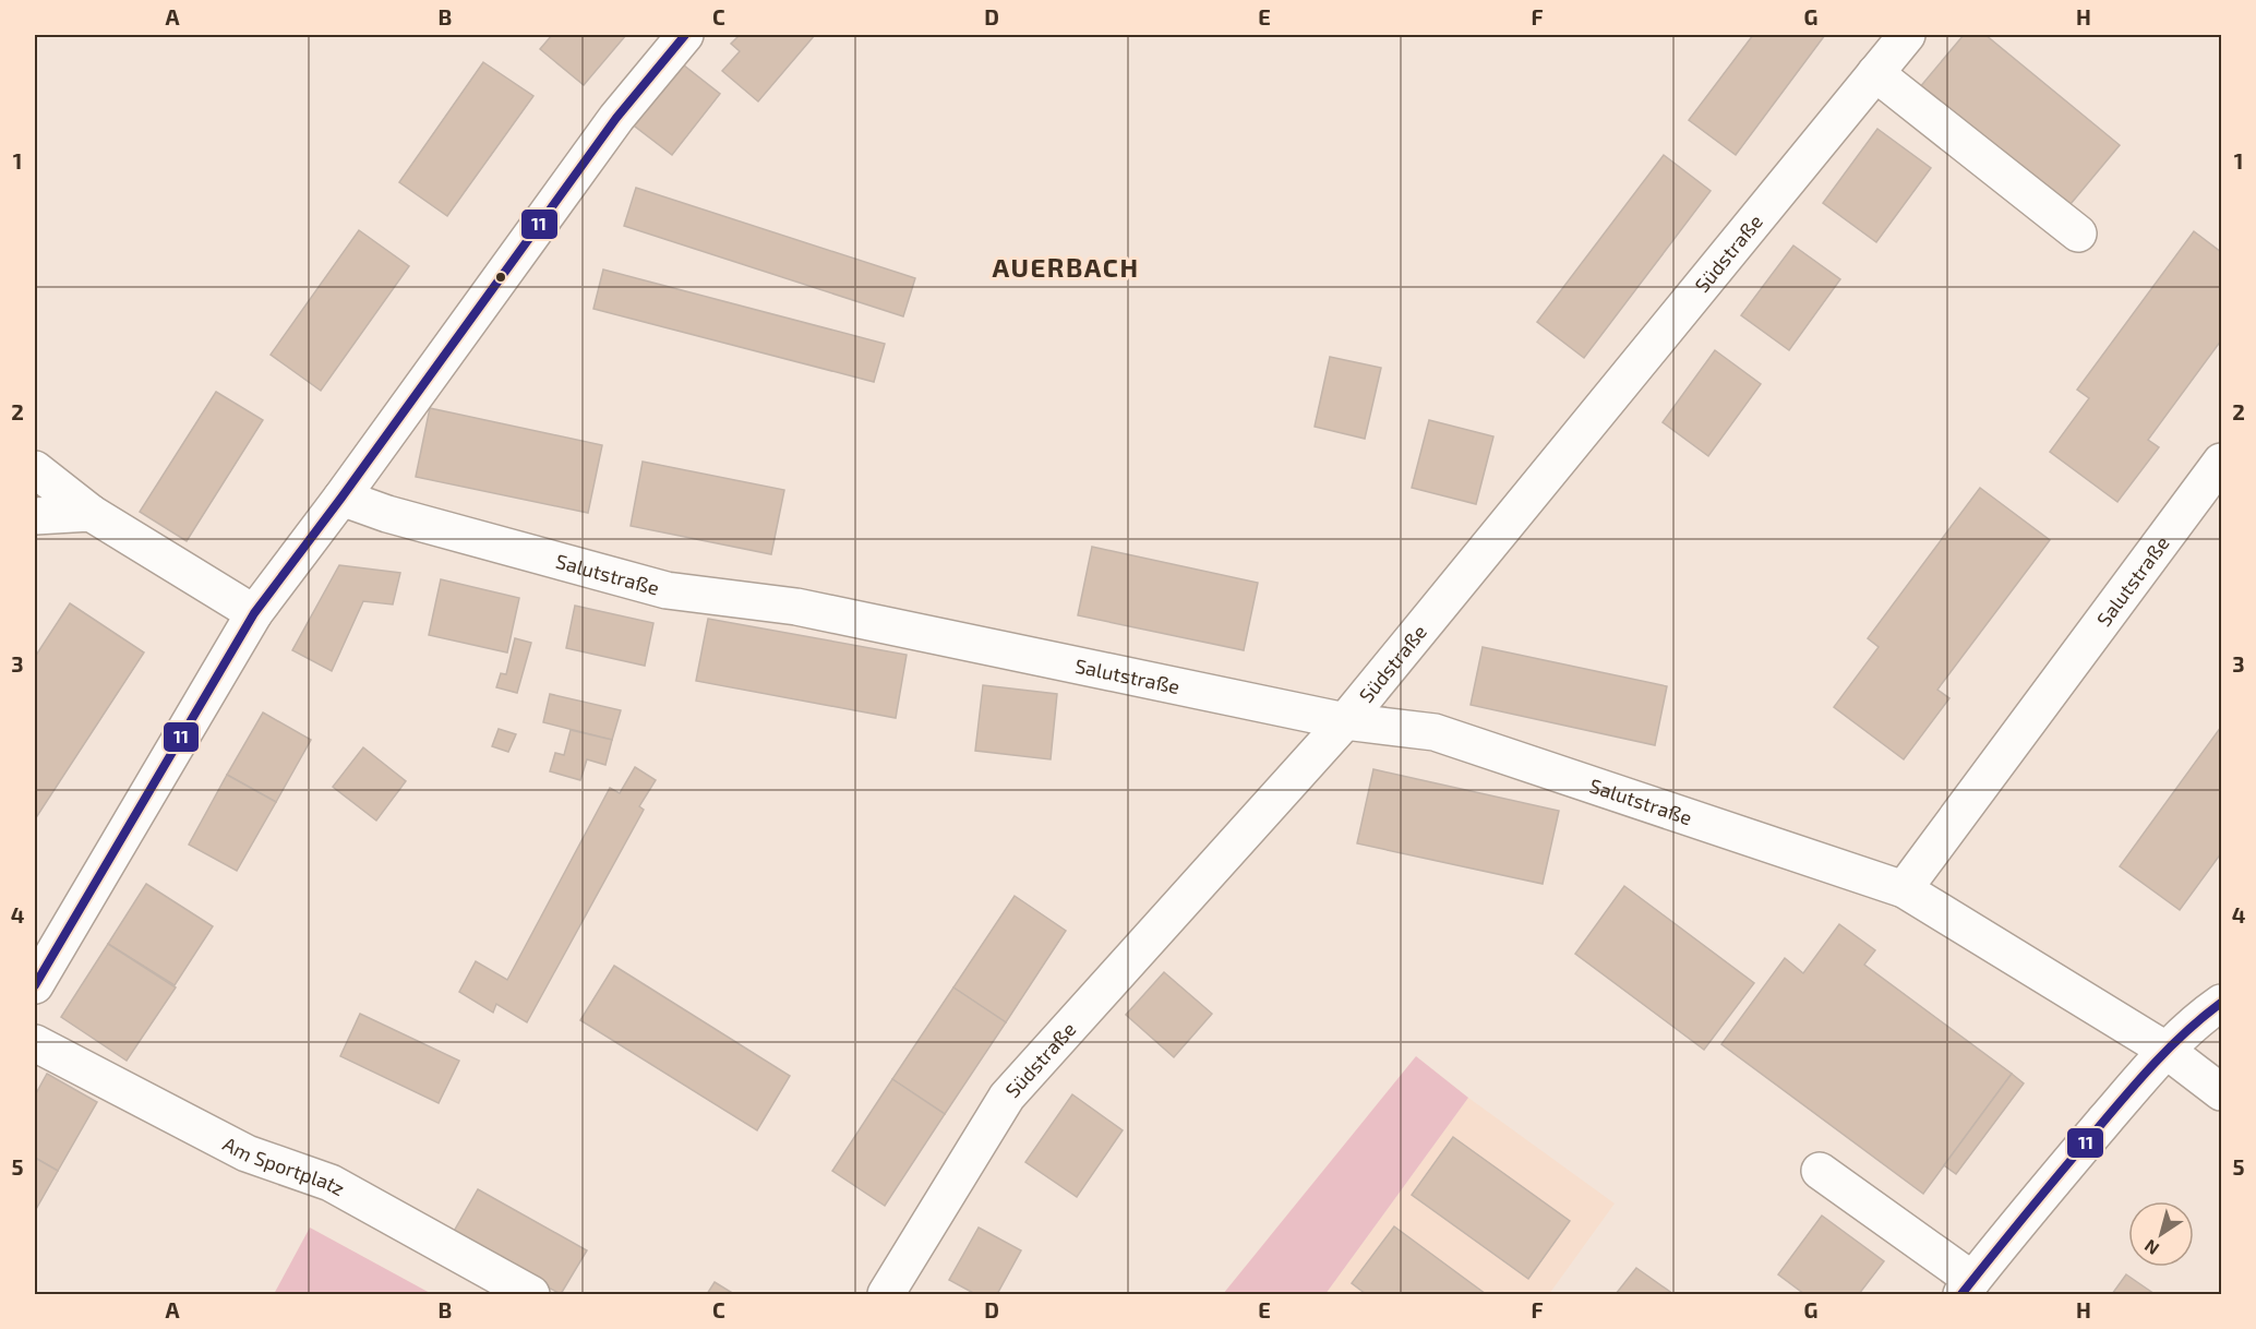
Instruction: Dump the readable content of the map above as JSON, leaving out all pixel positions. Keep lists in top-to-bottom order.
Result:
{
  "streets": {
    "street": ["Südstraße", "Salutstraße", "Am Sportplatz"]
  },
  "crossings": [
    ["Südstraße", "Salutstraße"]
  ],
  "districts": ["AUERBACH"],
  "lines": ["transit line 11"],
  "north": "bottom left",
  "grid": {
    "columns": [
      "A",
      "B",
      "C",
      "D",
      "E",
      "F",
      "G",
      "H"
    ],
    "rows": [
      "1",
      "2",
      "3",
      "4",
      "5"
    ]
  }
}
